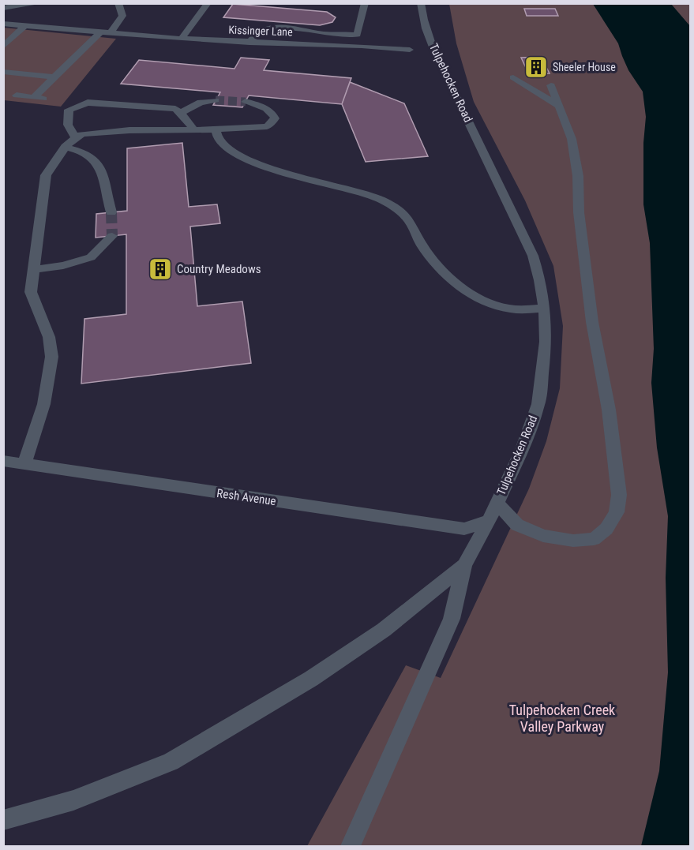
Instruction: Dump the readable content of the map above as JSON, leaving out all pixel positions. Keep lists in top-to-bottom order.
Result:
{
  "streets": {
    "street": ["Kissinger Lane", "Tulpehocken Road", "Resh Avenue"]
  },
  "crossings": [
    ["Tulpehocken Road", "Resh Avenue"]
  ],
  "parks": ["Tulpehocken Creek Valley Parkway"],
  "places": {
    "building": ["Sheeler House", "Country Meadows"]
  }
}
